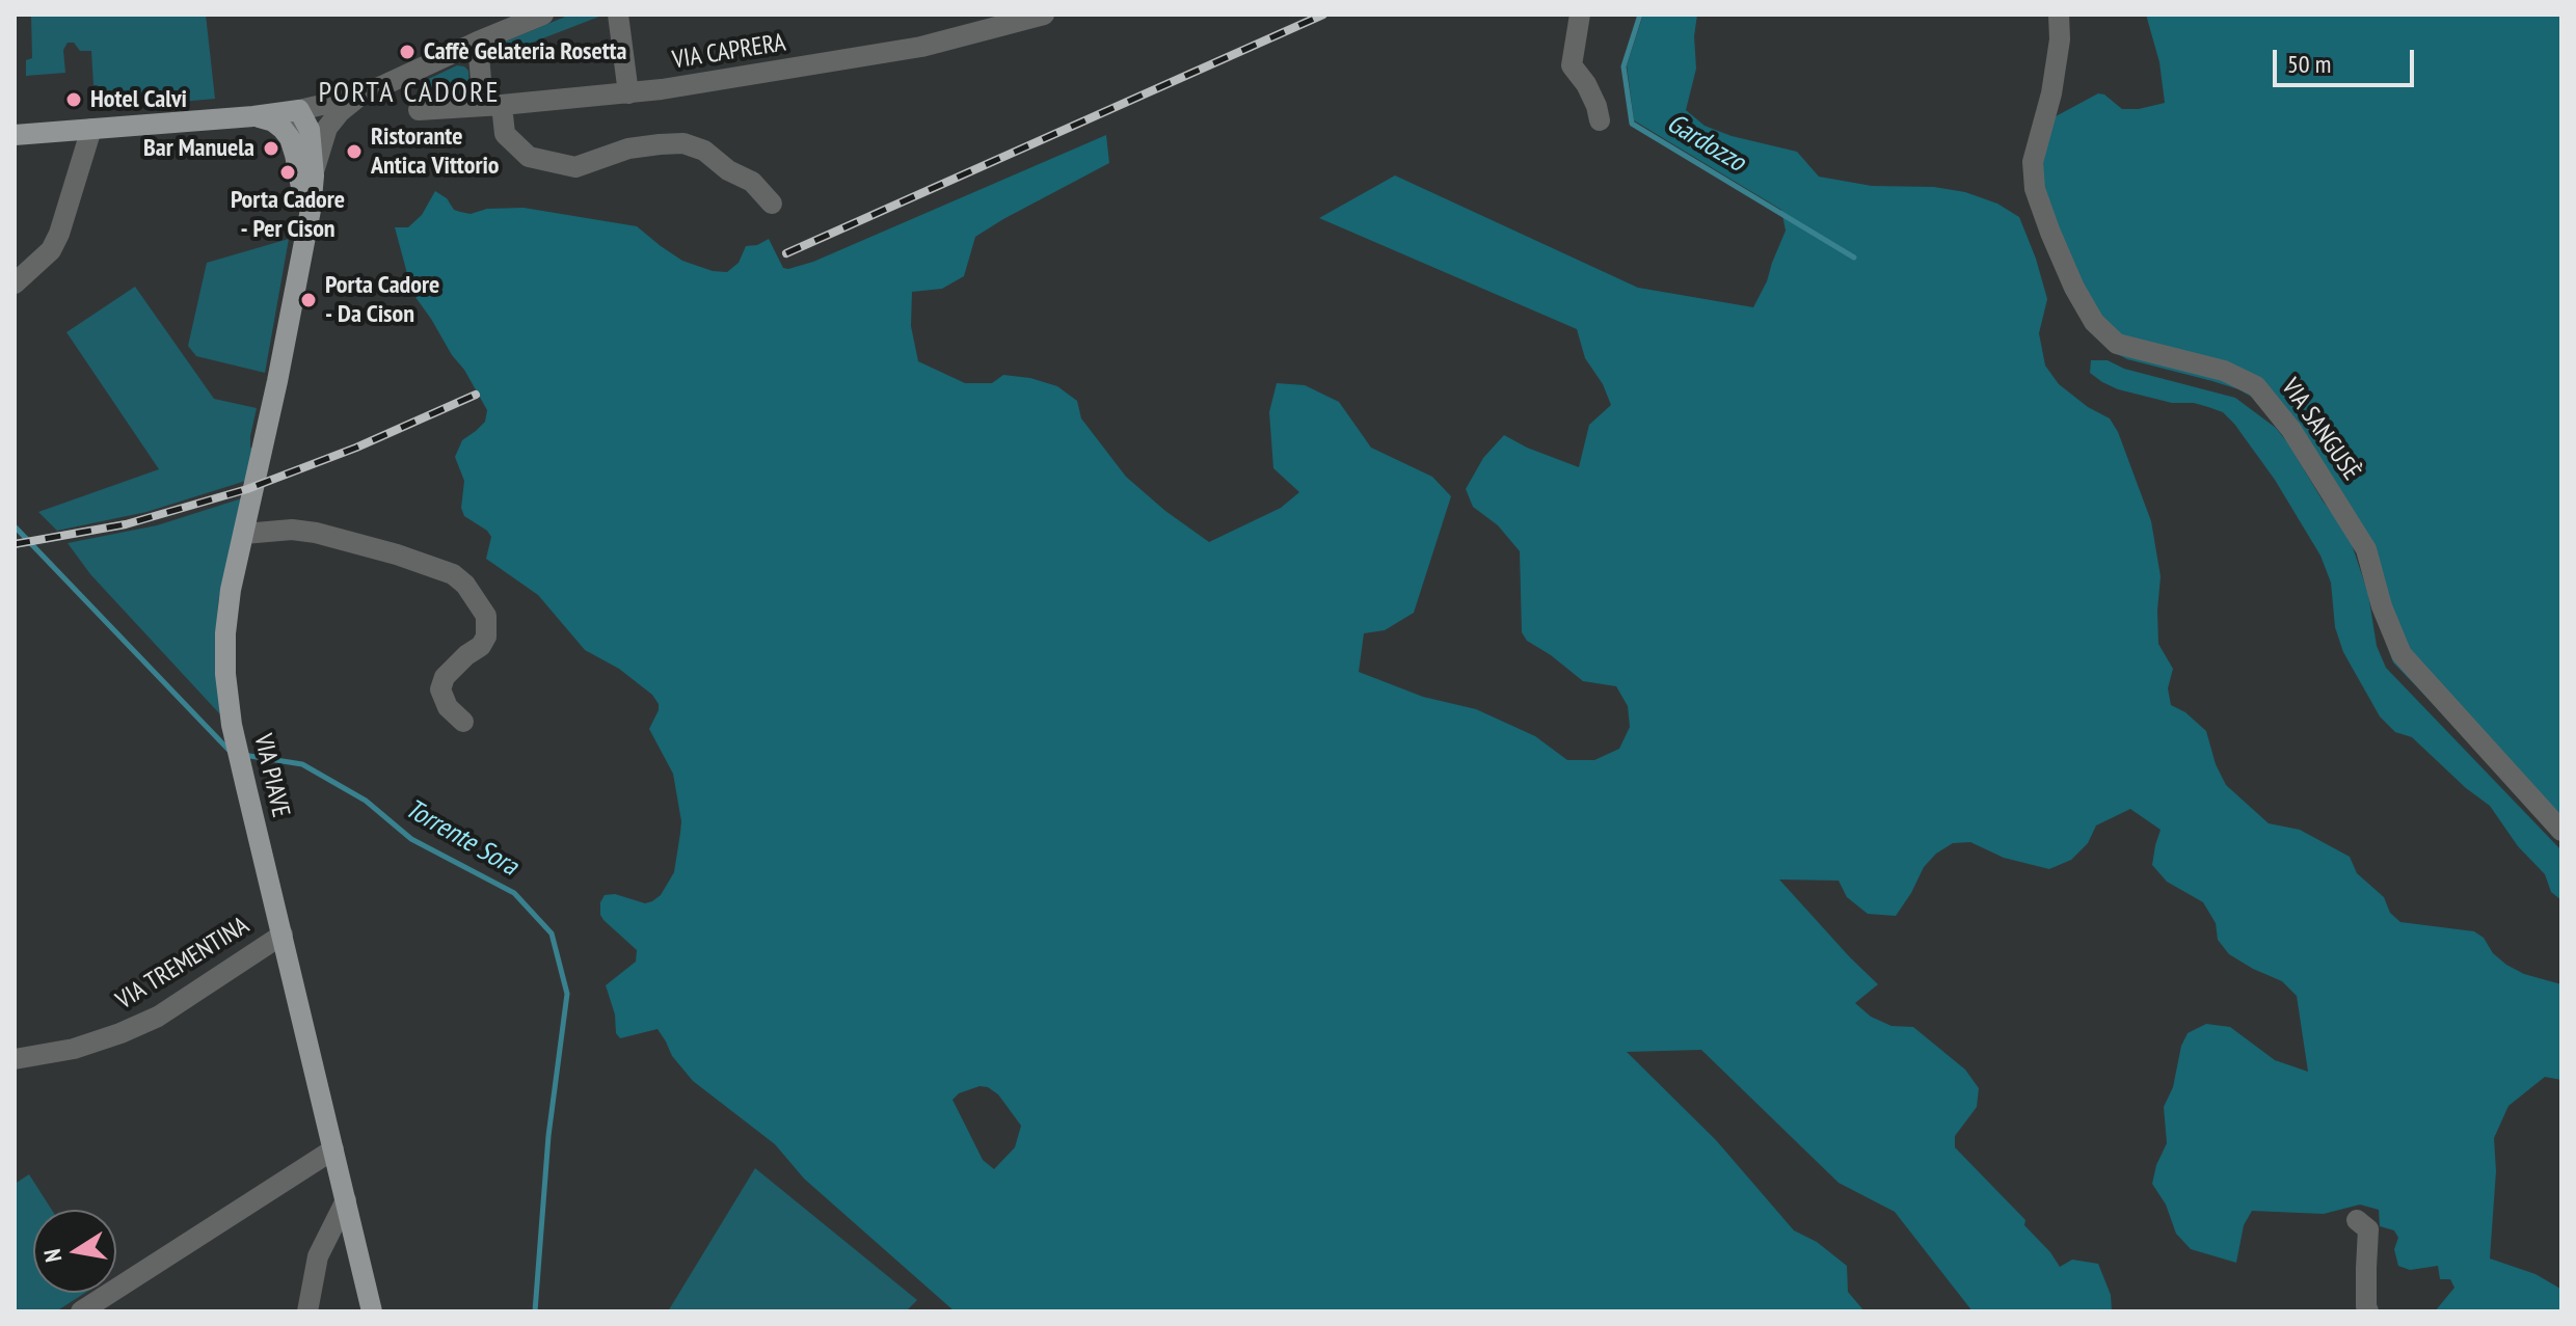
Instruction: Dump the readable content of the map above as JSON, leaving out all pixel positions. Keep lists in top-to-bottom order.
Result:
{
  "streets": {
    "main road": ["VIA PIAVE"],
    "street": ["VIA CAPRERA", "VIA SANGUSÈ", "VIA TREMENTINA"]
  },
  "crossings": [
    ["VIA PIAVE", "VIA TREMENTINA"]
  ],
  "districts": ["PORTA CADORE"],
  "water": ["Gardozzo", "Torrente Sora"],
  "places": [
    "Caffè Gelateria Rosetta",
    "Hotel Calvi",
    "Bar Manuela",
    "Ristorante Antica Vittorio",
    "Porta Cadore - Per Cison",
    "Porta Cadore - Da Cison"
  ],
  "scale_bar": "50 m",
  "north": "left"
}
